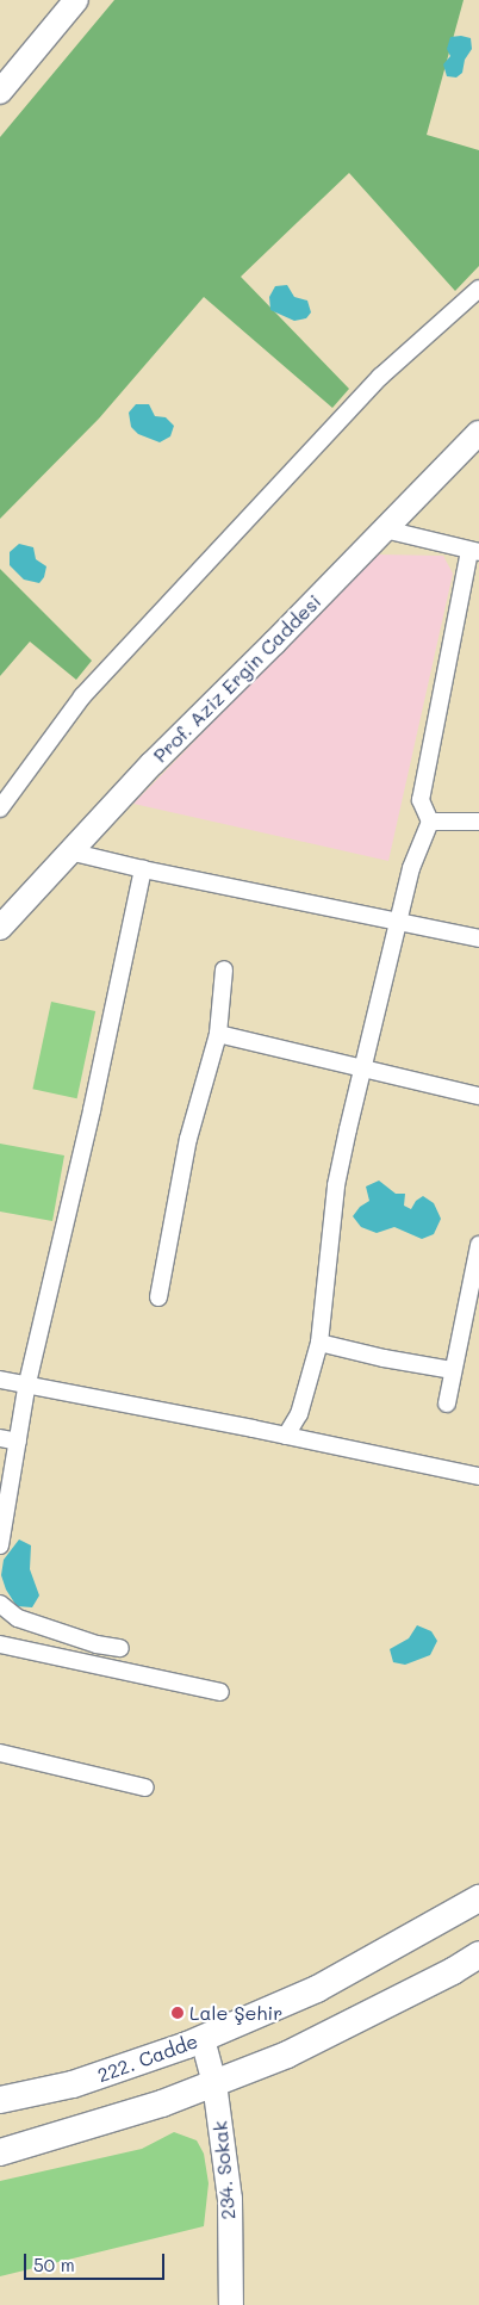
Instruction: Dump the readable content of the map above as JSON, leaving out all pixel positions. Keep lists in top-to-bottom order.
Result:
{
  "streets": {
    "main road": ["222. Cadde"],
    "street": ["Prof. Aziz Ergin Caddesi", "234. Sokak"]
  },
  "crossings": [
    ["222. Cadde", "234. Sokak"]
  ],
  "places": ["Lale Şehir"],
  "scale_bar": "50 m"
}
